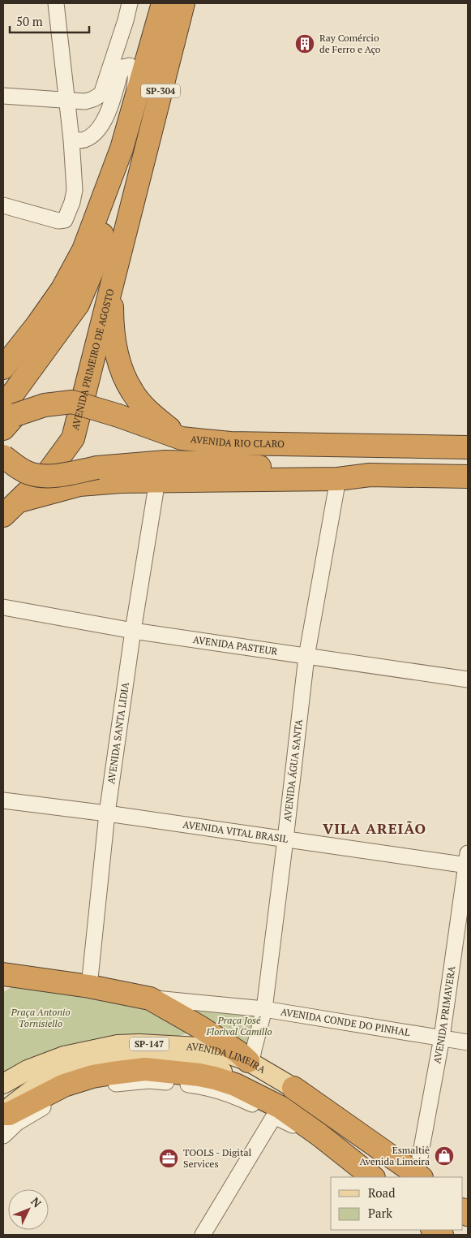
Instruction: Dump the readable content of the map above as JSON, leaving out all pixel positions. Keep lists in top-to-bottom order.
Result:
{
  "streets": {
    "highway": [
      "SP-304",
      "AVENIDA PRIMEIRO DE AGOSTO",
      "AVENIDA RIO CLARO",
      "AVENIDA CONDE DO PINHAL",
      "SP-147",
      "AVENIDA LIMEIRA"
    ],
    "street": [
      "AVENIDA PASTEUR",
      "AVENIDA SANTA LIDIA",
      "AVENIDA ÁGUA SANTA",
      "AVENIDA VITAL BRASIL",
      "AVENIDA PRIMAVERA"
    ]
  },
  "crossings": [
    ["AVENIDA PASTEUR", "AVENIDA SANTA LIDIA"],
    ["AVENIDA PASTEUR", "AVENIDA ÁGUA SANTA"],
    ["AVENIDA SANTA LIDIA", "AVENIDA VITAL BRASIL"],
    ["AVENIDA SANTA LIDIA", "AVENIDA CONDE DO PINHAL"],
    ["AVENIDA ÁGUA SANTA", "AVENIDA VITAL BRASIL"],
    ["AVENIDA ÁGUA SANTA", "AVENIDA CONDE DO PINHAL"],
    ["AVENIDA ÁGUA SANTA", "AVENIDA LIMEIRA"],
    ["AVENIDA VITAL BRASIL", "AVENIDA PRIMAVERA"],
    ["AVENIDA PRIMAVERA", "AVENIDA CONDE DO PINHAL"],
    ["AVENIDA PRIMAVERA", "AVENIDA LIMEIRA"],
    ["AVENIDA CONDE DO PINHAL", "AVENIDA LIMEIRA"]
  ],
  "districts": ["VILA AREIÃO"],
  "parks": ["Praça Antonio Tornisiello", "Praça José Florival Camillo"],
  "places": {
    "building": ["Ray Comércio de Ferro e Aço"],
    "shop": ["Esmaltiê Avenida Limeira"],
    "office": ["TOOLS - Digital Services"]
  },
  "legend": ["Road", "Park"],
  "scale_bar": "50 m",
  "north": "top right"
}
